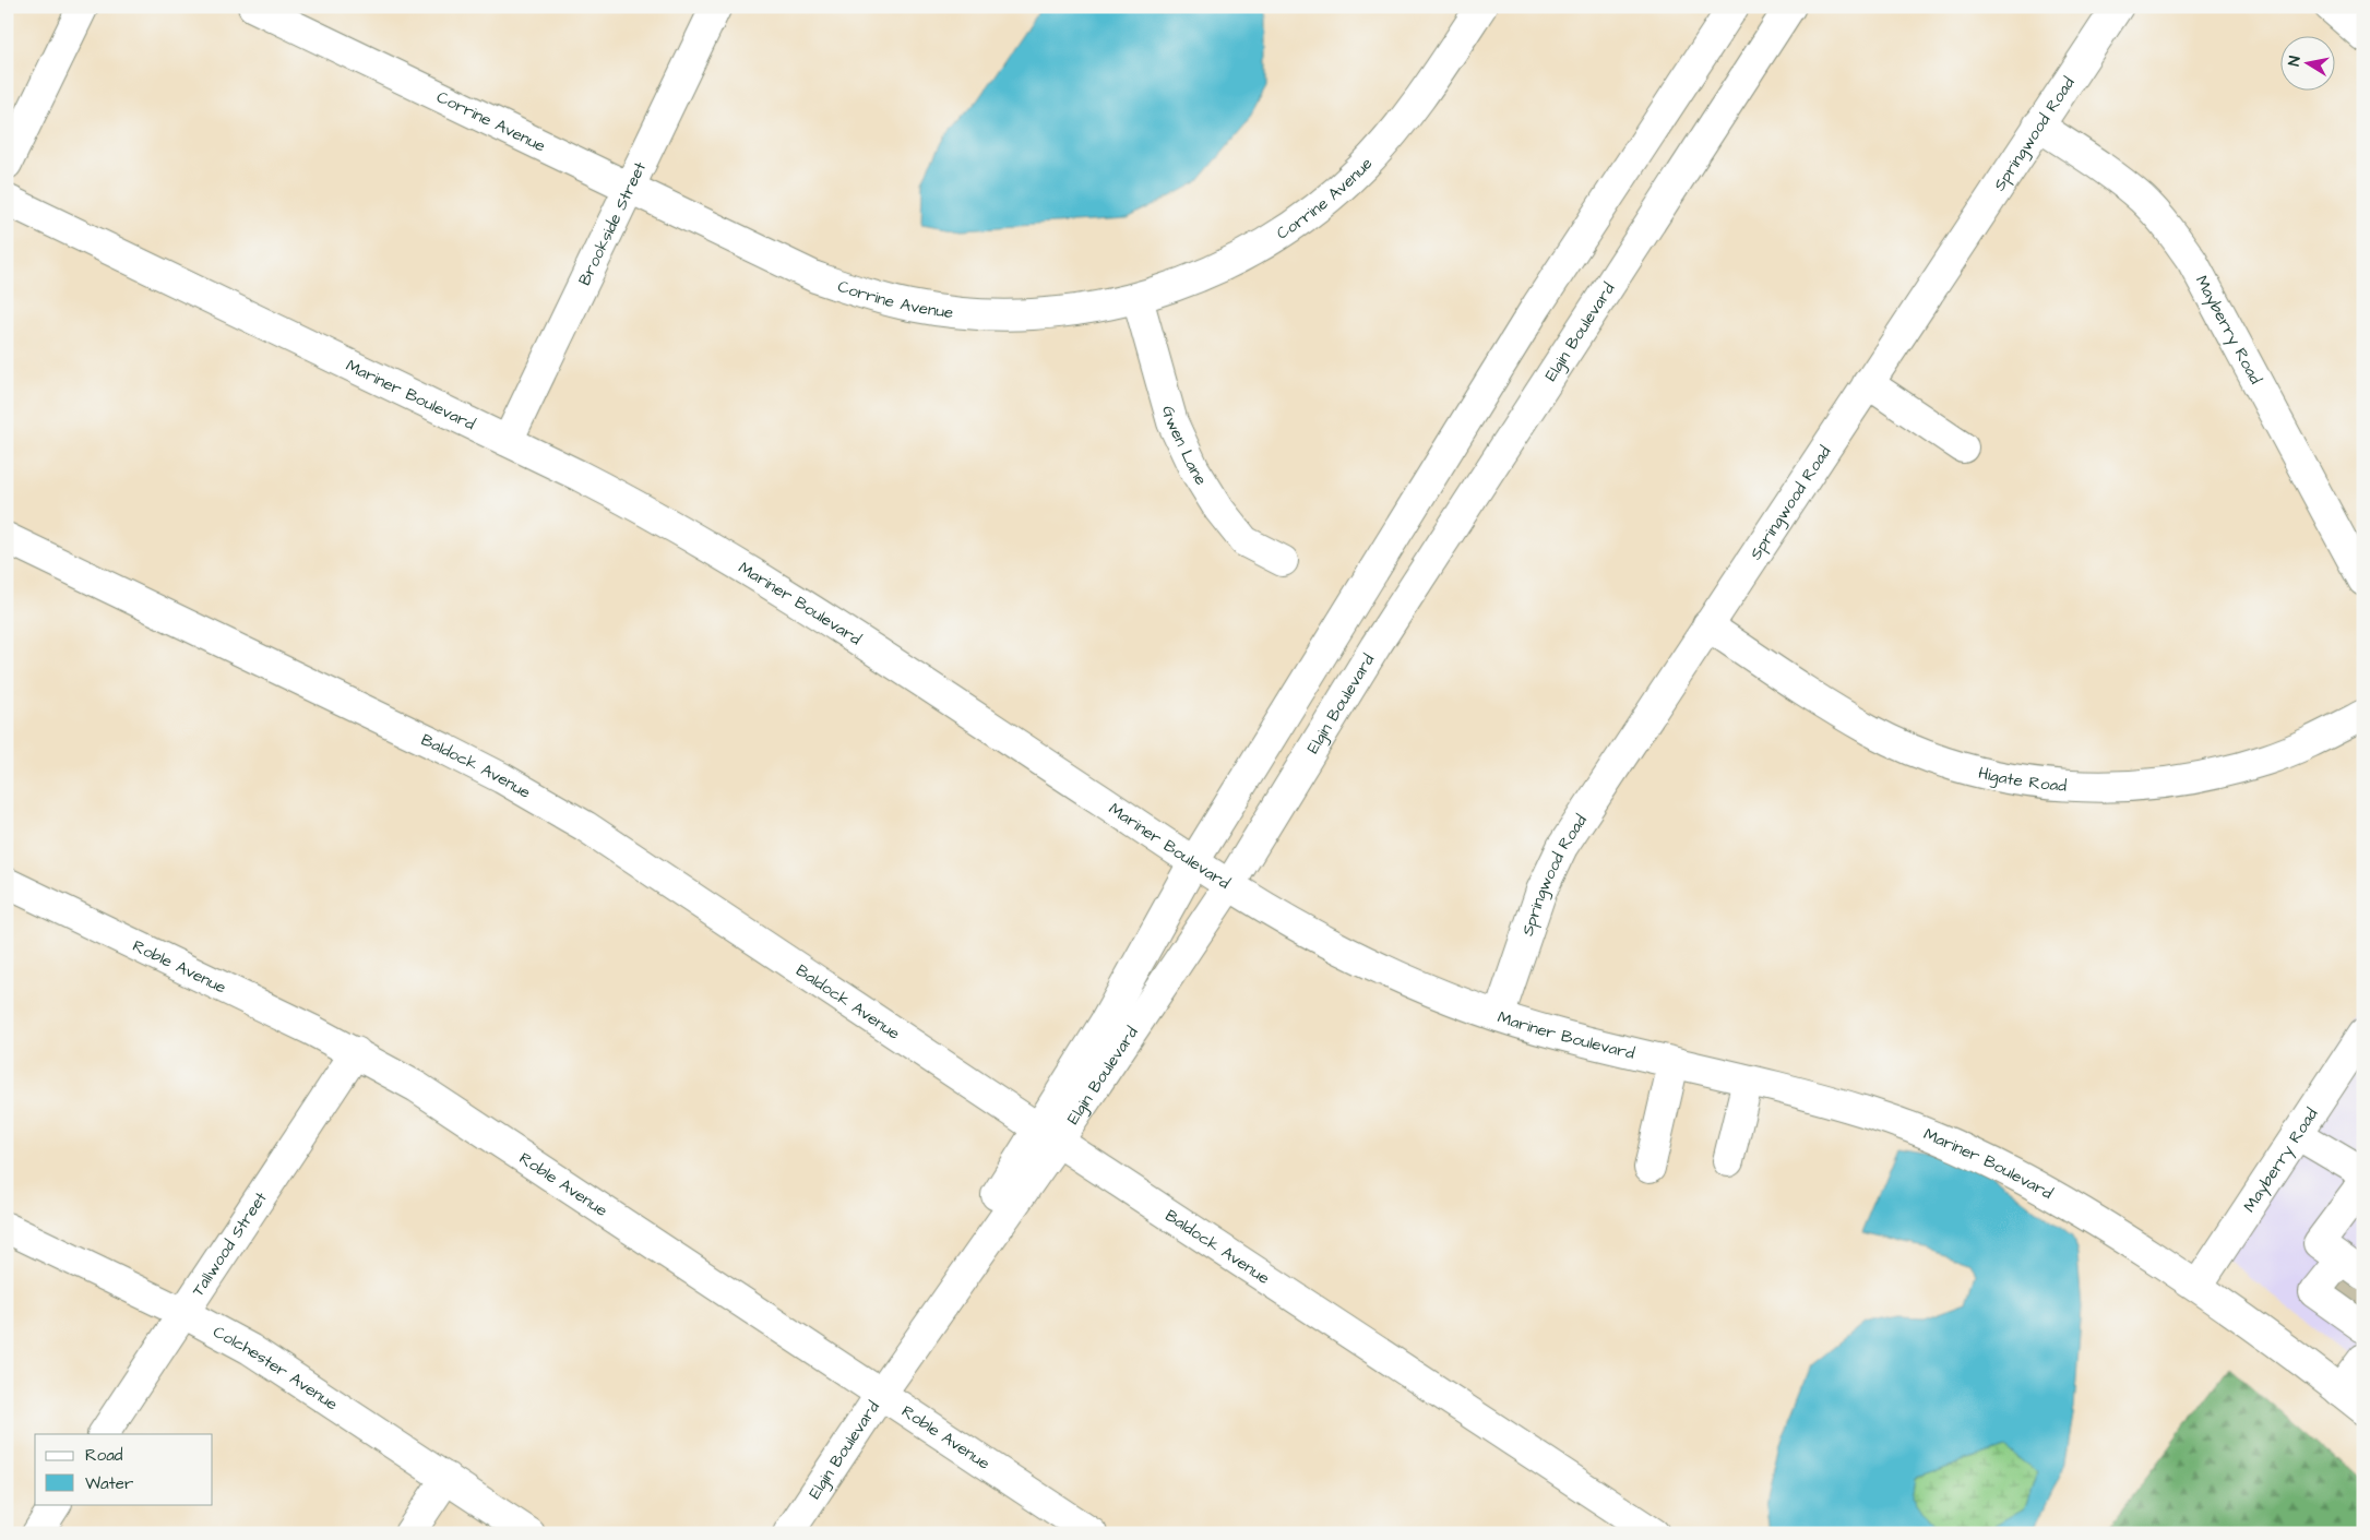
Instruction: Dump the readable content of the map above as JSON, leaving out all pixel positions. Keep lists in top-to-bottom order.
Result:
{
  "streets": {
    "street": [
      "Corrine Avenue",
      "Springwood Road",
      "Brookside Street",
      "Mayberry Road",
      "Elgin Boulevard",
      "Mariner Boulevard",
      "Gwen Lane",
      "Baldock Avenue",
      "Higate Road",
      "Roble Avenue",
      "Tallwood Street",
      "Colchester Avenue"
    ]
  },
  "crossings": [
    ["Corrine Avenue", "Brookside Street"],
    ["Corrine Avenue", "Gwen Lane"],
    ["Springwood Road", "Mayberry Road"],
    ["Springwood Road", "Mariner Boulevard"],
    ["Springwood Road", "Higate Road"],
    ["Brookside Street", "Mariner Boulevard"],
    ["Mayberry Road", "Mariner Boulevard"],
    ["Elgin Boulevard", "Mariner Boulevard"],
    ["Elgin Boulevard", "Baldock Avenue"],
    ["Elgin Boulevard", "Roble Avenue"],
    ["Roble Avenue", "Tallwood Street"],
    ["Tallwood Street", "Colchester Avenue"]
  ],
  "legend": ["Road", "Water"],
  "north": "left"
}
